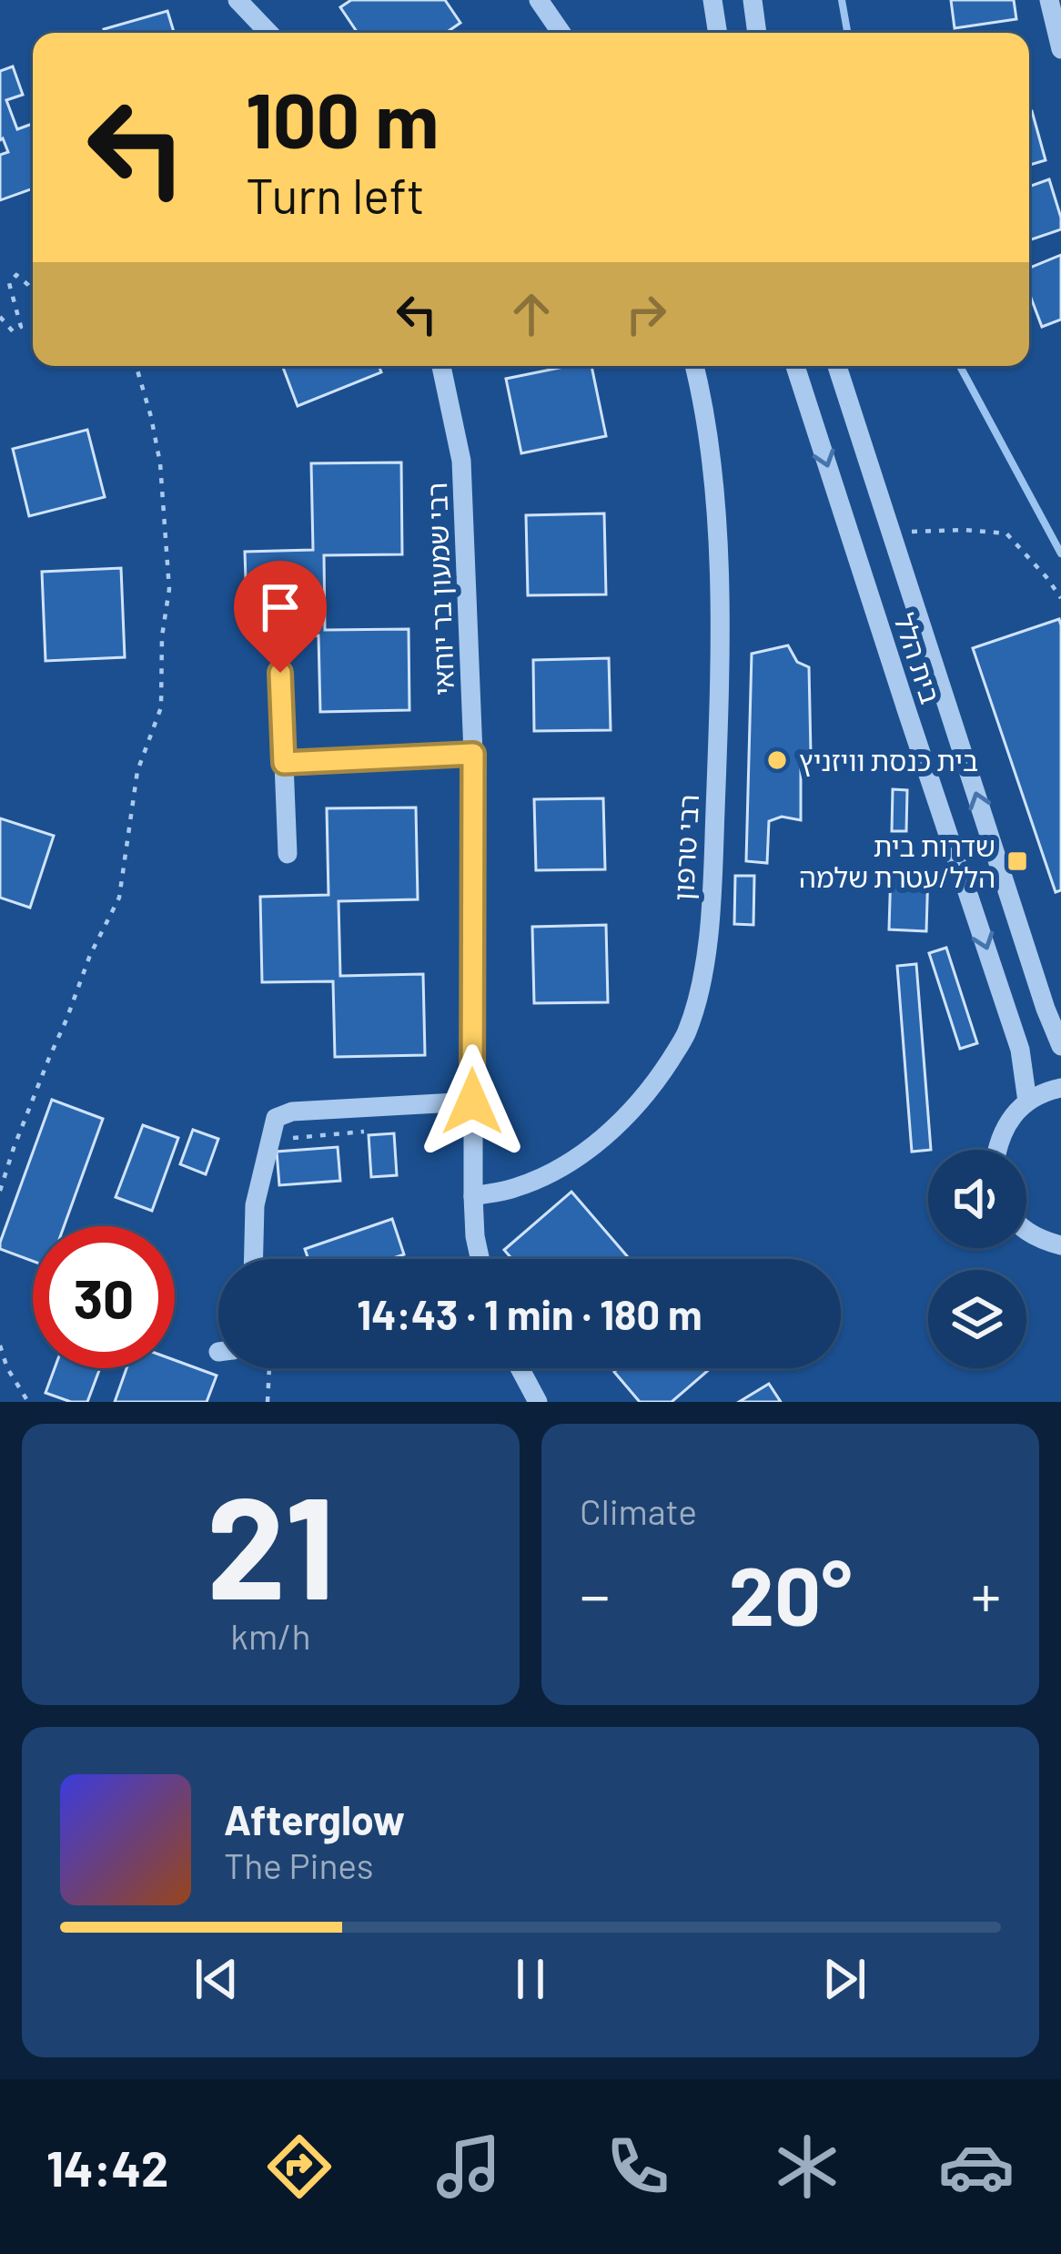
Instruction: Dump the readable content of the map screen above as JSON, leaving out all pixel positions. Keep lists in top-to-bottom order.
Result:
{
  "streets": {
    "street": ["רבי שמעון בר יוחאי", "בית הלל", "רבי טרפון"]
  },
  "crossings": [
    ["רבי שמעון בר יוחאי", "רבי טרפון"]
  ],
  "places": {
    "other": ["בית כנסת וויזניץ"],
    "transit": ["שדרות בית הלל/עטרת שלמה"]
  },
  "page": {
    "turn": ["100 m", "Turn left"],
    "limit": "30",
    "trip": "14:43 · 1 min · 180 m",
    "tile": [
      ["21", "km/h"],
      "Climate"
    ],
    "heat": ["−", "20°", "+"],
    "song": ["Afterglow", "The Pines"],
    "tabs": "14:42"
  }
}
